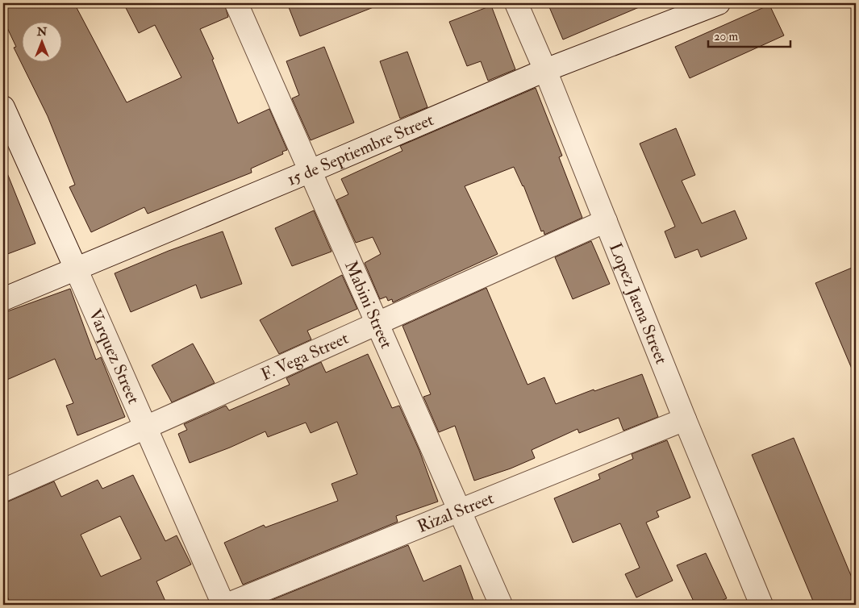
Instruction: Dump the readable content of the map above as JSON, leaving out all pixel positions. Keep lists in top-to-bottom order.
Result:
{
  "streets": {
    "street": [
      "15 de Septiembre Street",
      "Mabini Street",
      "Lopez Jaena Street",
      "Varquez Street",
      "F. Vega Street",
      "Rizal Street"
    ]
  },
  "crossings": [
    ["15 de Septiembre Street", "Mabini Street"],
    ["15 de Septiembre Street", "Lopez Jaena Street"],
    ["15 de Septiembre Street", "Varquez Street"],
    ["Mabini Street", "F. Vega Street"],
    ["Mabini Street", "Rizal Street"],
    ["Lopez Jaena Street", "F. Vega Street"],
    ["Lopez Jaena Street", "Rizal Street"],
    ["Varquez Street", "F. Vega Street"],
    ["Varquez Street", "Rizal Street"]
  ],
  "scale_bar": "20 m",
  "north": "top"
}
